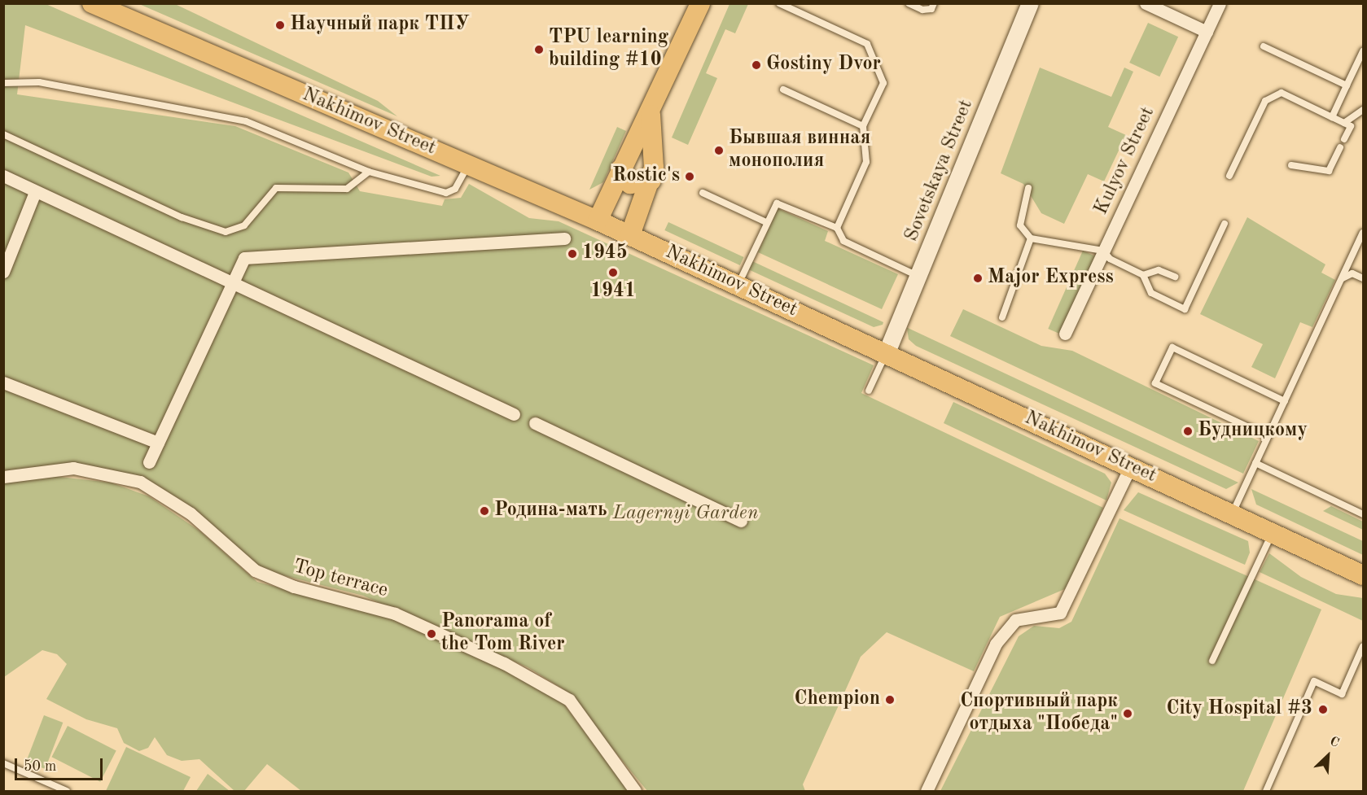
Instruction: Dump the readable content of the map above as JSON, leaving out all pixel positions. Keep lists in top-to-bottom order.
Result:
{
  "streets": {
    "main road": ["Nakhimov Street"],
    "street": ["Kulyov Street", "Sovetskaya Street", "Top terrace"]
  },
  "crossings": [
    ["Nakhimov Street", "Sovetskaya Street"]
  ],
  "parks": ["Lagernyi Garden"],
  "places": [
    "Научный парк ТПУ",
    "TPU learning building #10",
    "Gostiny Dvor",
    "Бывшая винная монополия",
    "Rostic's",
    "1945",
    "1941",
    "Major Express",
    "Будницкому",
    "Родина-мать",
    "Panorama of the Tom River",
    "Chempion",
    "City Hospital #3",
    "Спортивный парк отдыха \"Победа\""
  ],
  "scale_bar": "50 m",
  "north": "top right"
}
